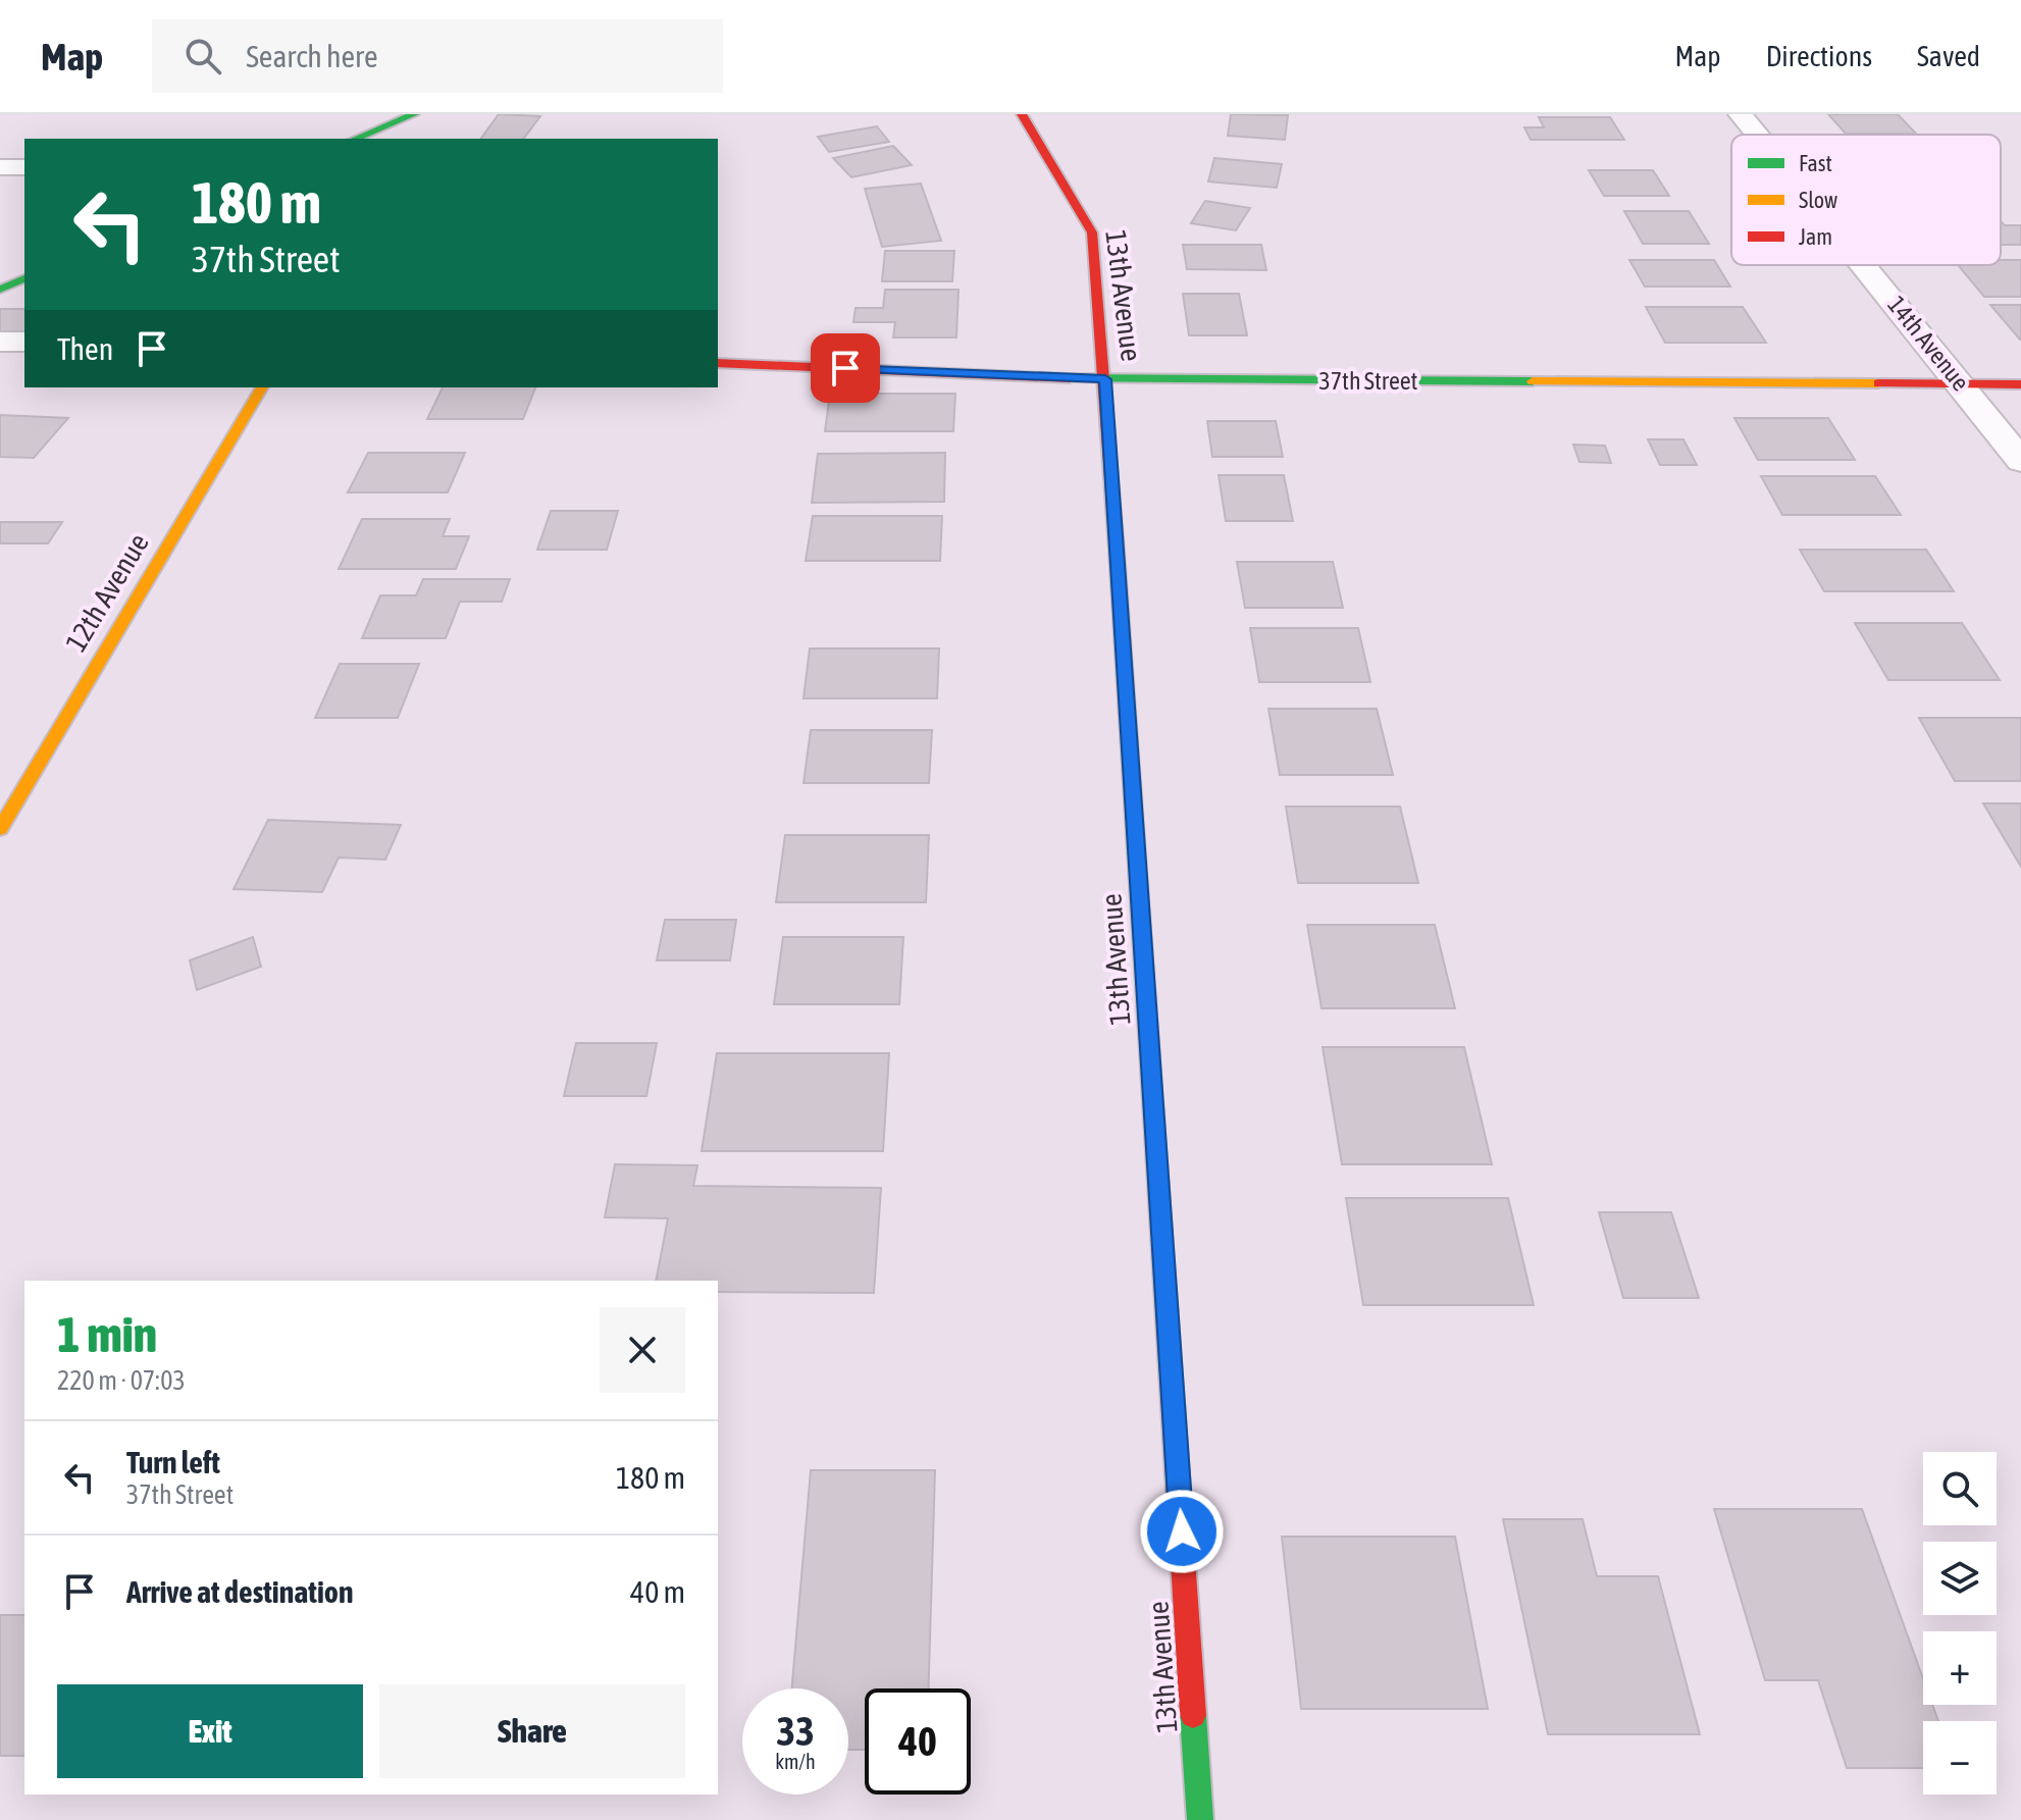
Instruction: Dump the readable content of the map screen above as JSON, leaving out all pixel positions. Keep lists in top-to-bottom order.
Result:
{
  "streets": {
    "street": [
      "13th Avenue",
      "14th Avenue",
      "37th Street",
      "12th Avenue"
    ]
  },
  "crossings": [
    ["13th Avenue", "37th Street"],
    ["14th Avenue", "37th Street"]
  ],
  "legend": ["Fast", "Slow", "Jam"],
  "page": {
    "header": "Map",
    "search": "Search here",
    "nav": ["Map", "Directions", "Saved"],
    "turn": ["180 m", "37th Street"],
    "then": "Then",
    "heading": ["1 min", "220 m · 07:03"],
    "list": [
      {
        "name": "Turn left",
        "note": "37th Street",
        "value": "180 m"
      },
      {
        "name": "Arrive at destination",
        "value": "40 m"
      }
    ],
    "map_buttons": ["+", "−"],
    "buttons": ["Exit", "Share"],
    "speed": "33 km/h",
    "limit": "40"
  }
}
